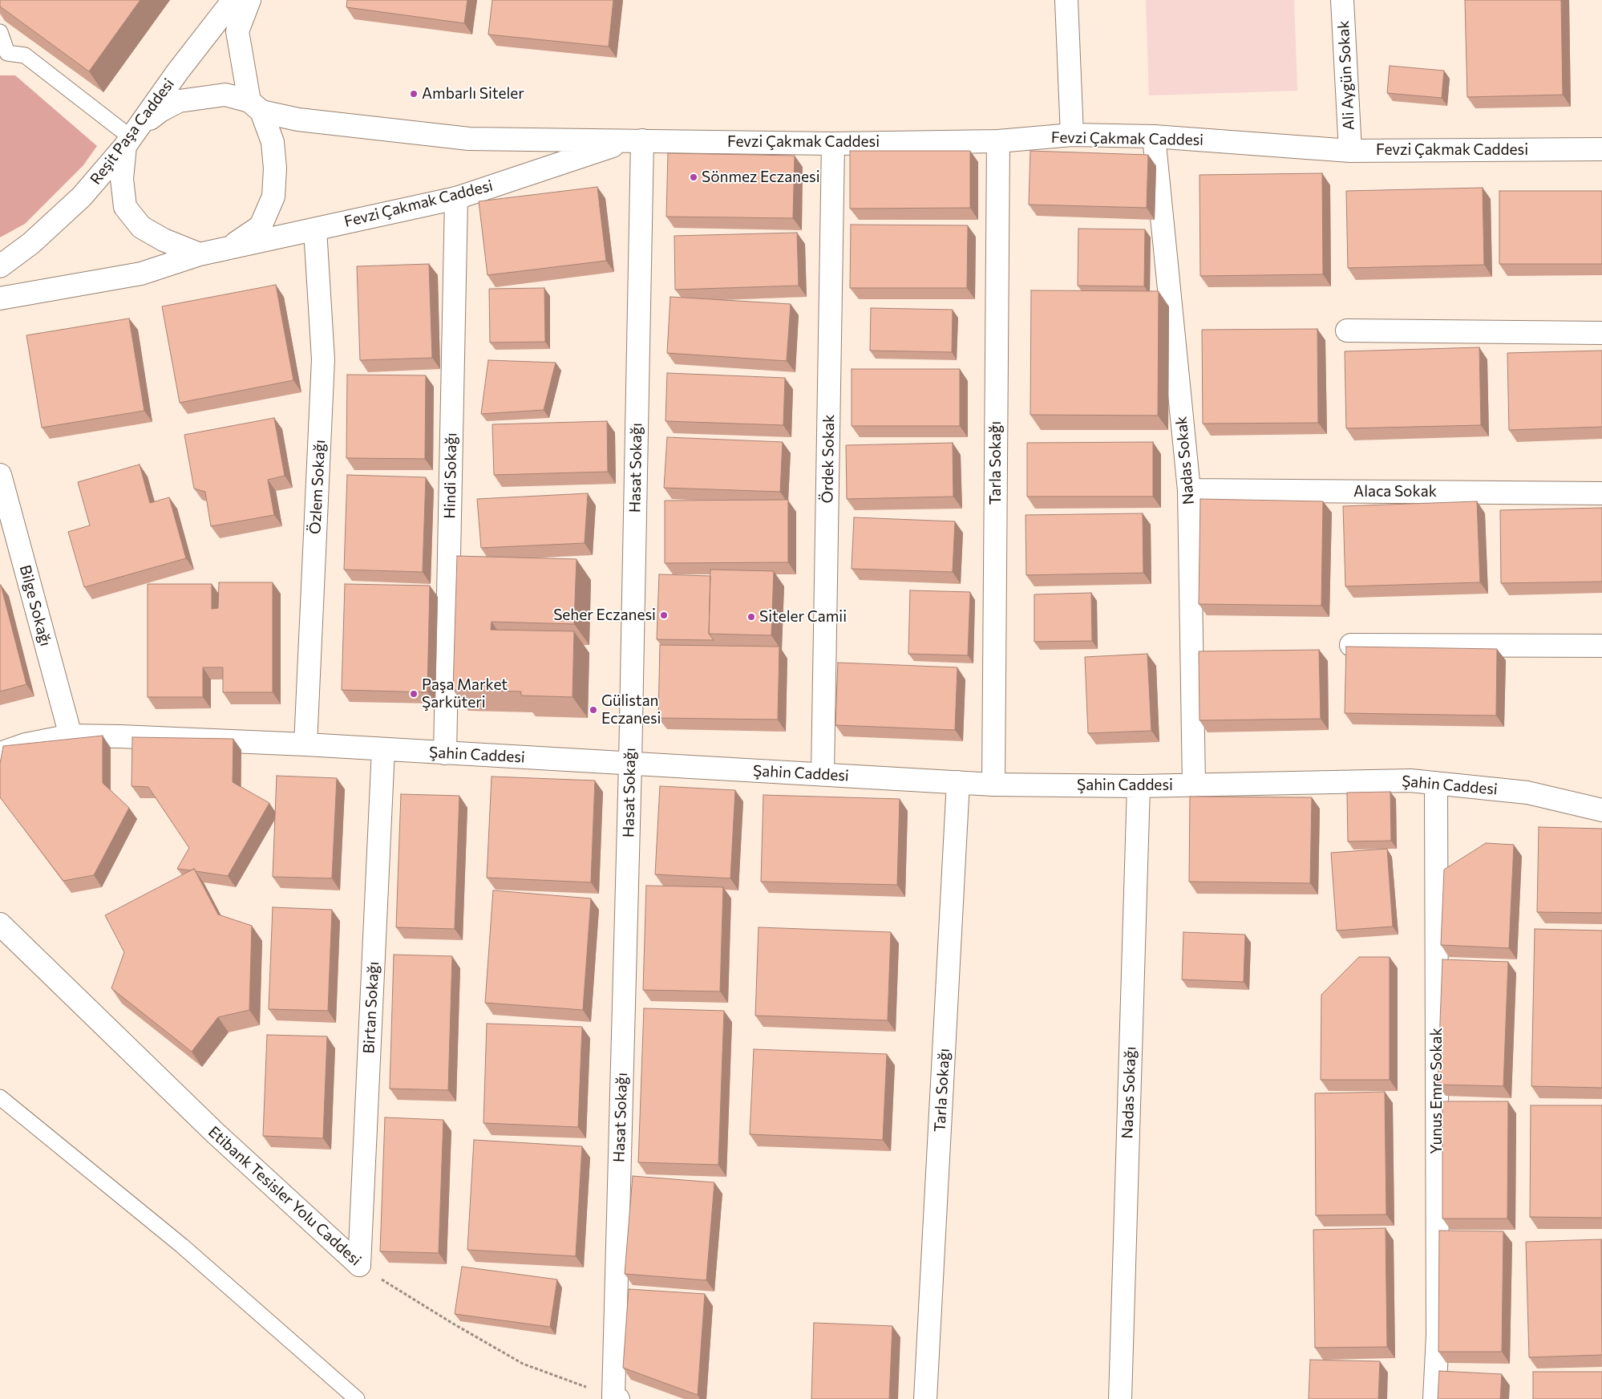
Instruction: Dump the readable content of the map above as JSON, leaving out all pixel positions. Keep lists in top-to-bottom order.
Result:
{
  "streets": {
    "street": [
      "Ali Aygün Sokak",
      "Reşit Paşa Caddesi",
      "Fevzi Çakmak Caddesi",
      "Ördek Sokak",
      "Nadas Sokak",
      "Tarla Sokağı",
      "Hasat Sokağı",
      "Hindi Sokağı",
      "Özlem Sokağı",
      "Alaca Sokak",
      "Bilge Sokağı",
      "Şahin Caddesi",
      "Birtan Sokağı",
      "Yunus Emre Sokak",
      "Nadas Sokağı",
      "Etibank Tesisler Yolu Caddesi"
    ]
  },
  "crossings": [
    ["Ali Aygün Sokak", "Fevzi Çakmak Caddesi"],
    ["Reşit Paşa Caddesi", "Fevzi Çakmak Caddesi"],
    ["Fevzi Çakmak Caddesi", "Ördek Sokak"],
    ["Fevzi Çakmak Caddesi", "Nadas Sokak"],
    ["Fevzi Çakmak Caddesi", "Tarla Sokağı"],
    ["Fevzi Çakmak Caddesi", "Hasat Sokağı"],
    ["Fevzi Çakmak Caddesi", "Hindi Sokağı"],
    ["Fevzi Çakmak Caddesi", "Özlem Sokağı"],
    ["Ördek Sokak", "Şahin Caddesi"],
    ["Nadas Sokak", "Alaca Sokak"],
    ["Nadas Sokak", "Şahin Caddesi"],
    ["Tarla Sokağı", "Şahin Caddesi"],
    ["Hasat Sokağı", "Şahin Caddesi"],
    ["Hasat Sokağı", "Etibank Tesisler Yolu Caddesi"],
    ["Hindi Sokağı", "Şahin Caddesi"],
    ["Özlem Sokağı", "Şahin Caddesi"],
    ["Bilge Sokağı", "Şahin Caddesi"],
    ["Şahin Caddesi", "Birtan Sokağı"],
    ["Şahin Caddesi", "Yunus Emre Sokak"],
    ["Şahin Caddesi", "Nadas Sokağı"],
    ["Birtan Sokağı", "Etibank Tesisler Yolu Caddesi"]
  ],
  "places": [
    "Ambarlı Siteler",
    "Sönmez Eczanesi",
    "Seher Eczanesi",
    "Siteler Camii",
    "Paşa Market Şarküteri",
    "Gülistan Eczanesi"
  ]
}
